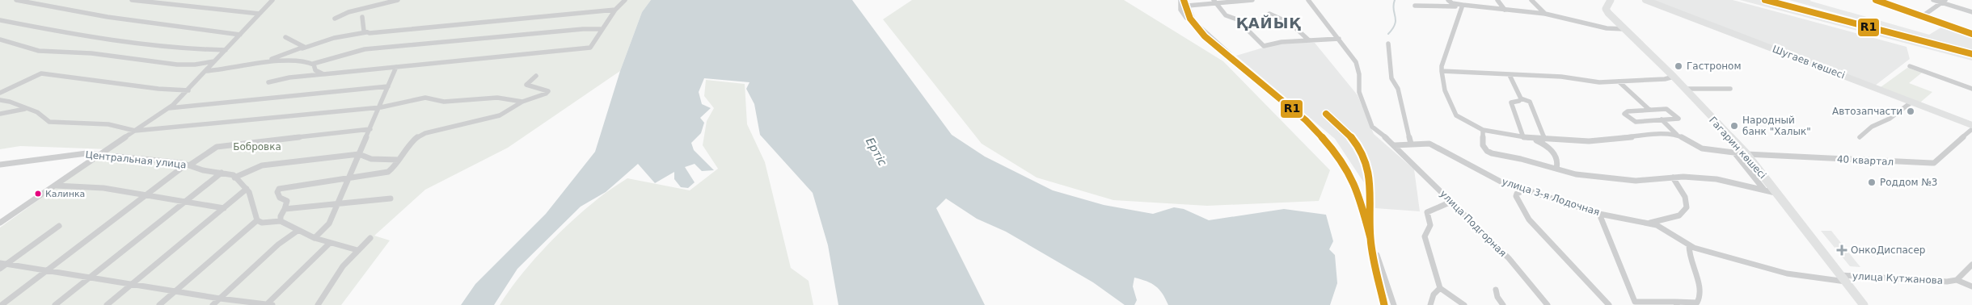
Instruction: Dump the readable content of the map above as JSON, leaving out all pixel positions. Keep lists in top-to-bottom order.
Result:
{
  "streets": {
    "highway": ["Гагарин көшесі"],
    "main road": ["Шугаев көшесі"],
    "street": [
      "Центральная улица",
      "40 квартал",
      "улица 3-я Лодочная",
      "улица Подгорная",
      "улица Кутжанова"
    ]
  },
  "crossings": [
    ["Гагарин көшесі", "40 квартал"],
    ["Гагарин көшесі", "улица 3-я Лодочная"],
    ["Гагарин көшесі", "улица Кутжанова"],
    ["улица 3-я Лодочная", "улица Подгорная"],
    ["улица 3-я Лодочная", "улица Кутжанова"]
  ],
  "districts": ["ҚАЙЫҚ"],
  "water": ["Ертіс"],
  "parks": ["Бобровка"],
  "places": {
    "other": [
      "Гастроном",
      "Автозапчасти",
      "Народный банк \"Халык\"",
      "Роддом №3",
      "Калинка"
    ],
    "health": ["ОнкоДиспасер"]
  },
  "lines": ["transit line R1"]
}
